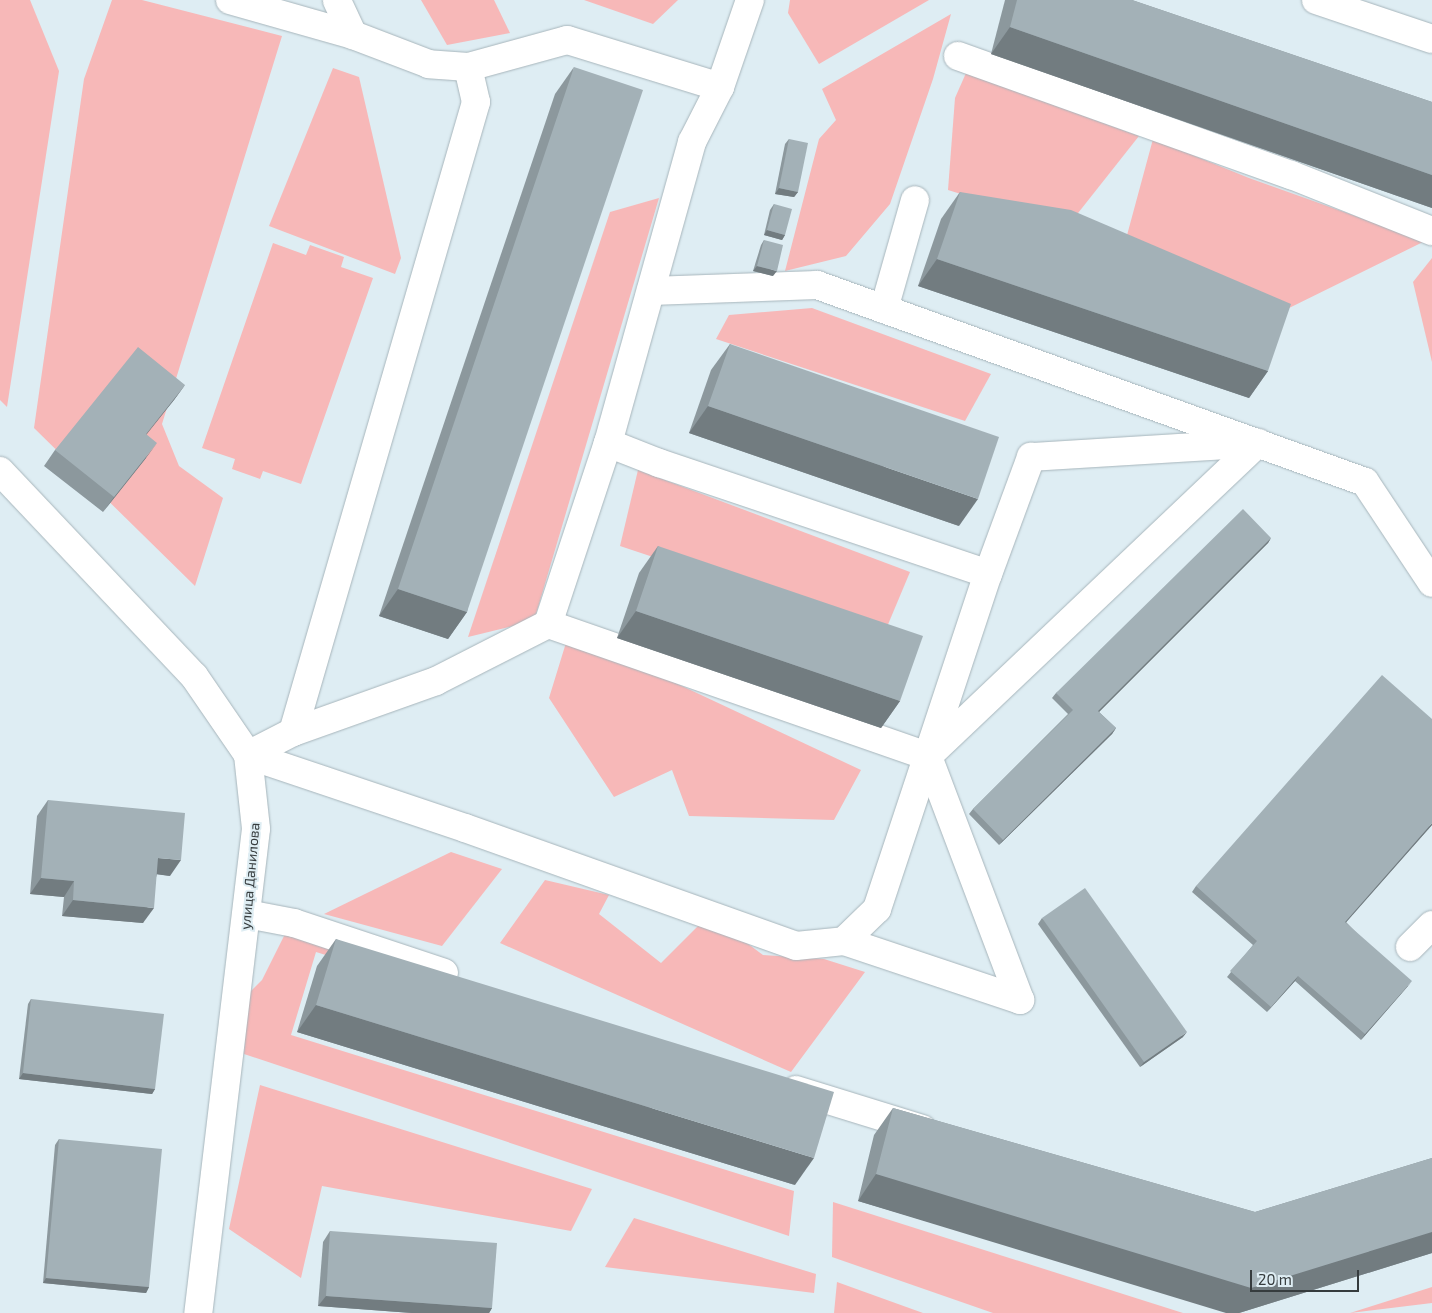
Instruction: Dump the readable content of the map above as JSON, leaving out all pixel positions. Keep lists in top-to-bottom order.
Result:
{
  "streets": {
    "street": ["улица Данилова"]
  },
  "scale_bar": "20 m"
}
